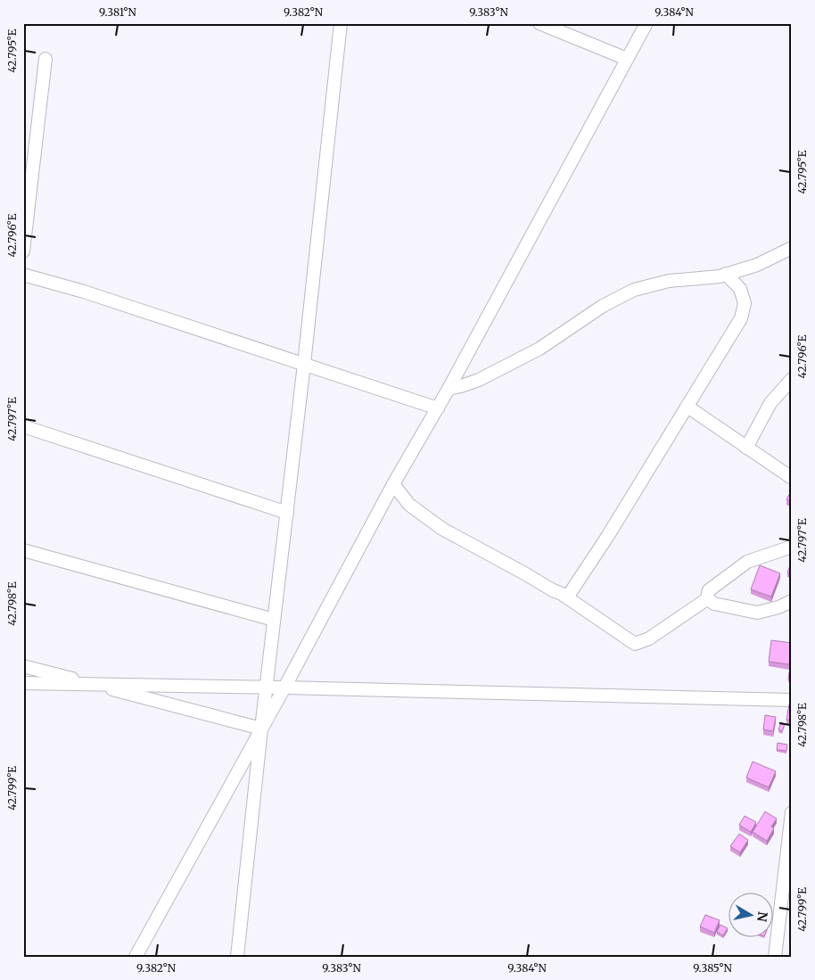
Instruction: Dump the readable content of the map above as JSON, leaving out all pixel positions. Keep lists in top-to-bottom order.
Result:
{
  "north": "right",
  "coordinates": [
    "9.381°N",
    "9.382°N",
    "9.383°N",
    "9.384°N",
    "42.795°E",
    "42.796°E",
    "42.797°E",
    "42.798°E",
    "42.799°E",
    "9.385°N"
  ]
}
